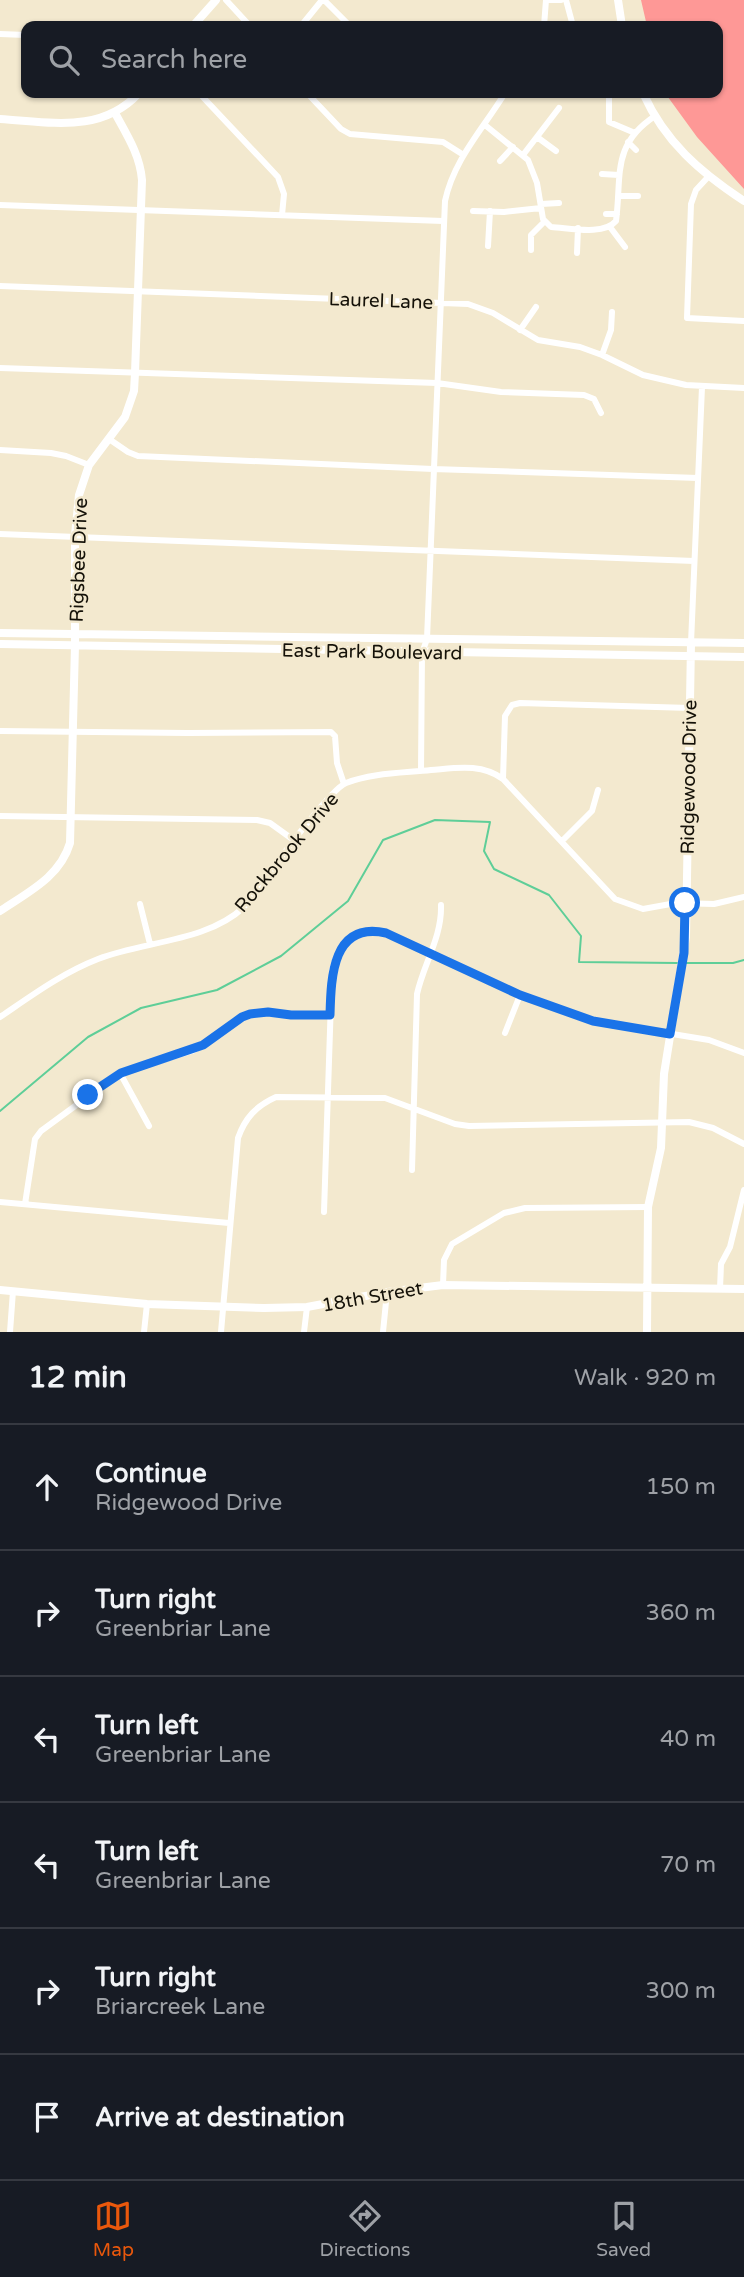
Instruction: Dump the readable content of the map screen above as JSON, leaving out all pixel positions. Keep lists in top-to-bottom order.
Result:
{
  "streets": {
    "street": [
      "Laurel Lane",
      "Rigsbee Drive",
      "East Park Boulevard",
      "Ridgewood Drive",
      "Rockbrook Drive",
      "18th Street"
    ]
  },
  "crossings": [
    ["Laurel Lane", "Rigsbee Drive"],
    ["Laurel Lane", "Ridgewood Drive"],
    ["Rigsbee Drive", "East Park Boulevard"],
    ["East Park Boulevard", "Ridgewood Drive"],
    ["Ridgewood Drive", "Rockbrook Drive"],
    ["Ridgewood Drive", "18th Street"]
  ],
  "page": {
    "search": "Search here",
    "heading": ["12 min", "Walk · 920 m"],
    "list": [
      ["Continue", "Ridgewood Drive", "150 m"],
      ["Turn right", "Greenbriar Lane", "360 m"],
      ["Turn left", "Greenbriar Lane", "40 m"],
      ["Turn left", "Greenbriar Lane", "70 m"],
      ["Turn right", "Briarcreek Lane", "300 m"],
      "Arrive at destination"
    ],
    "nav": ["Map", "Directions", "Saved"]
  }
}
